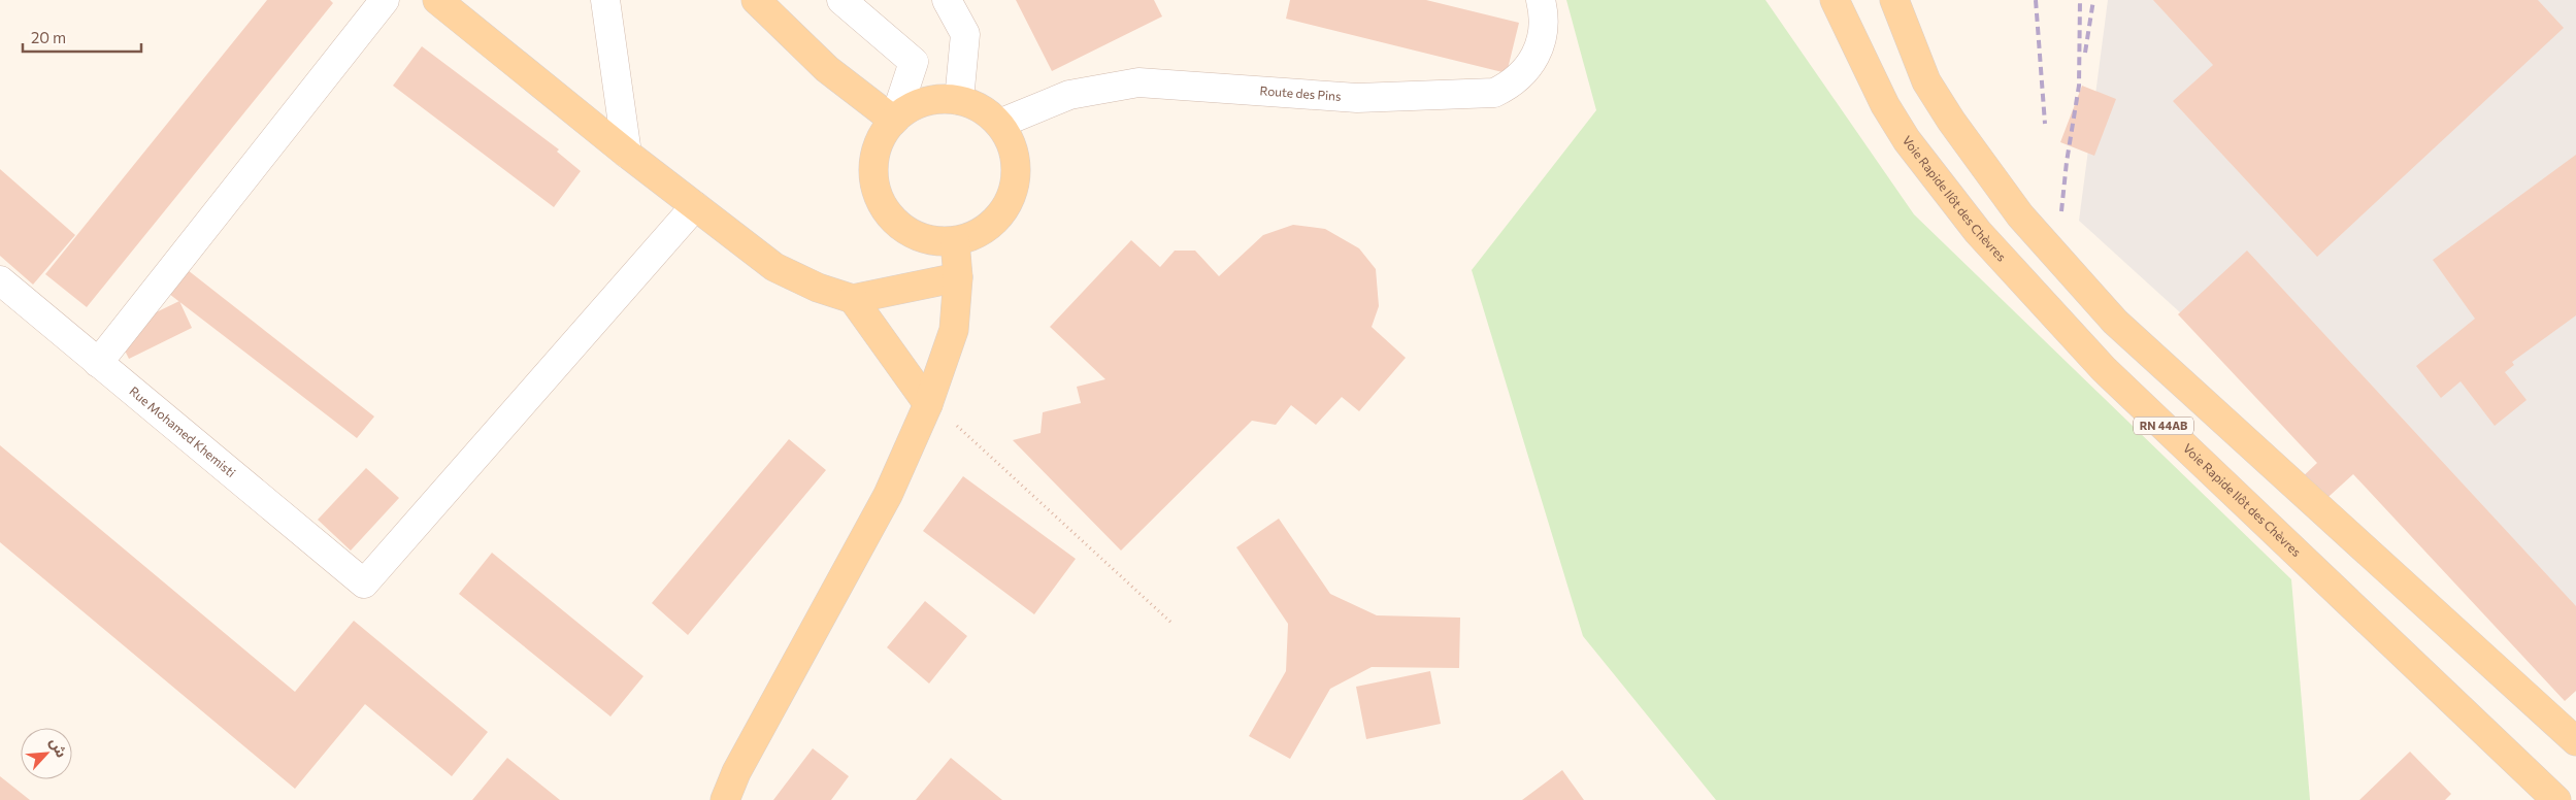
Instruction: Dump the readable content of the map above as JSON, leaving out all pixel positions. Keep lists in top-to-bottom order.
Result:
{
  "streets": {
    "main road": ["Voie Rapide Ilôt des Chèvres", "RN 44AB"],
    "street": ["Route des Pins", "Rue Mohamed Khemisti"]
  },
  "scale_bar": "20 m",
  "north": "top right"
}
